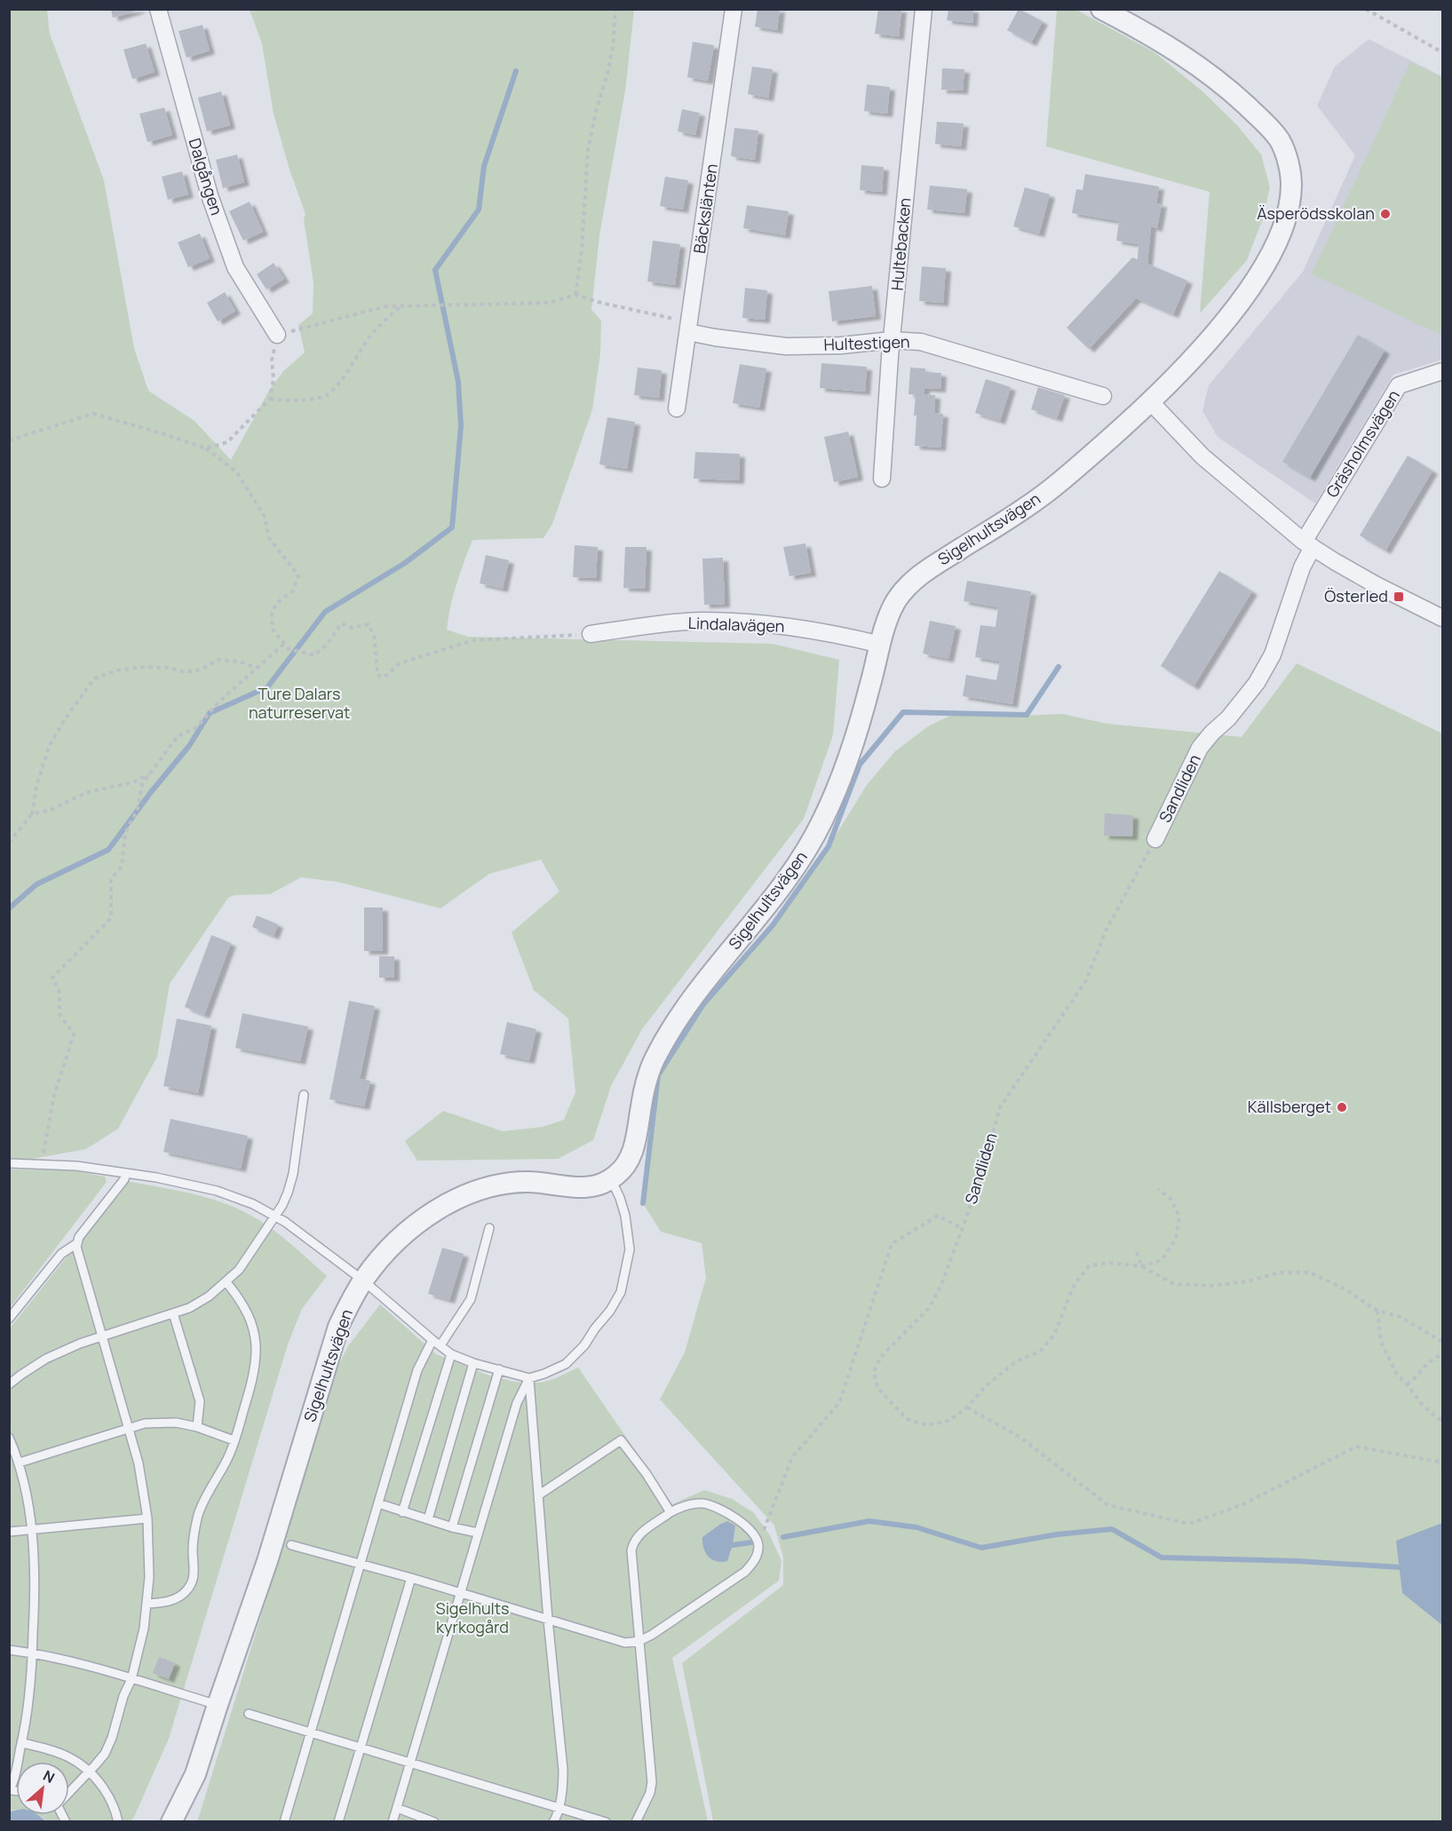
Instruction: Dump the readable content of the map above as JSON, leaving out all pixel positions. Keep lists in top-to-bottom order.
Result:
{
  "streets": {
    "street": [
      "Dalgången",
      "Bäckslänten",
      "Hultebacken",
      "Hultestigen",
      "Gräsholmsvägen",
      "Sigelhultsvägen",
      "Lindalavägen",
      "Sandliden"
    ]
  },
  "crossings": [
    ["Bäckslänten", "Hultestigen"],
    ["Hultebacken", "Hultestigen"],
    ["Gräsholmsvägen", "Sandliden"],
    ["Sigelhultsvägen", "Lindalavägen"]
  ],
  "parks": ["Ture Dalars naturreservat", "Sigelhults kyrkogård"],
  "places": {
    "other": ["Äsperödsskolan", "Källsberget"],
    "transit": ["Österled"]
  },
  "north": "top right"
}
